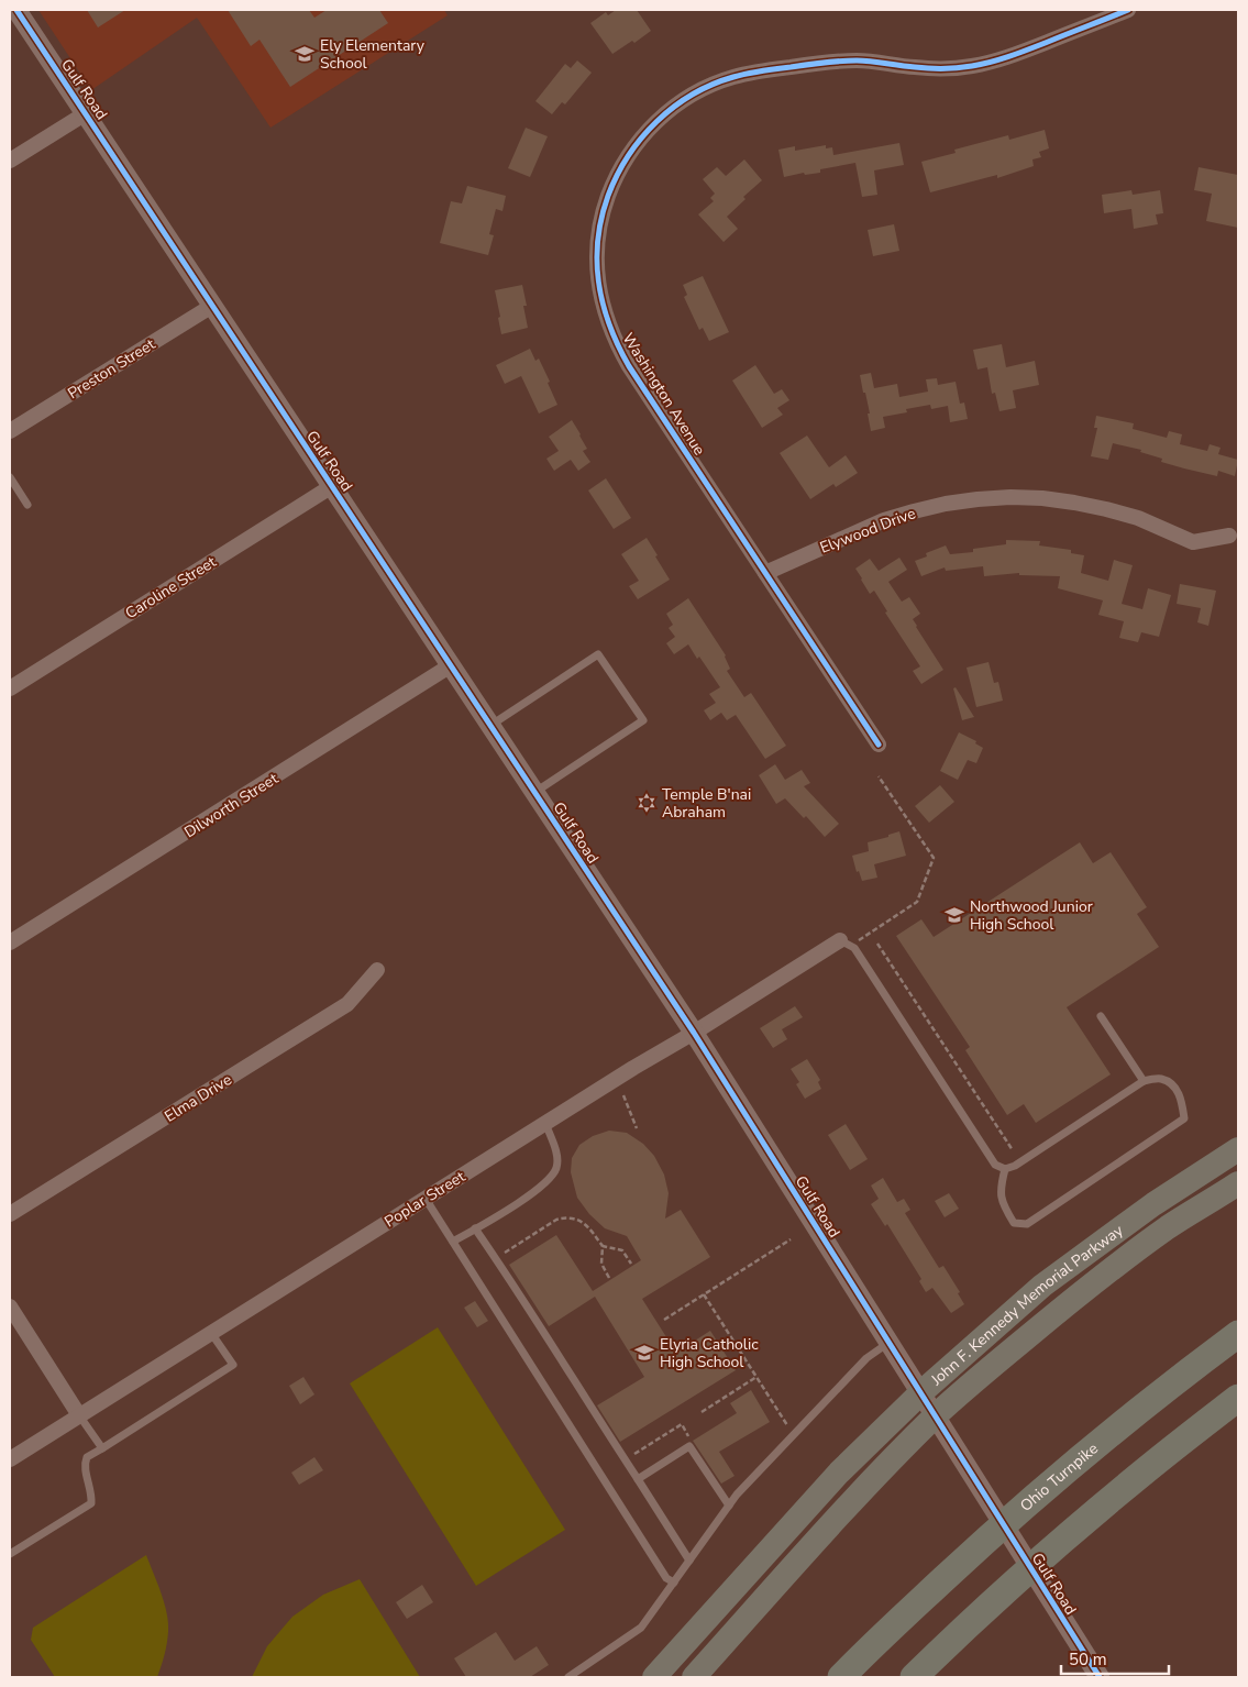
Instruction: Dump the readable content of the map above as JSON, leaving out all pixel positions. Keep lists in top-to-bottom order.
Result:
{
  "streets": {
    "highway": ["John F. Kennedy Memorial Parkway", "Ohio Turnpike"],
    "street": [
      "Gulf Road",
      "Preston Street",
      "Washington Avenue",
      "Elywood Drive",
      "Caroline Street",
      "Dilworth Street",
      "Elma Drive",
      "Poplar Street"
    ]
  },
  "crossings": [
    ["Gulf Road", "Preston Street"],
    ["Gulf Road", "Caroline Street"],
    ["Gulf Road", "Dilworth Street"],
    ["Gulf Road", "Poplar Street"],
    ["Gulf Road", "John F. Kennedy Memorial Parkway"],
    ["Washington Avenue", "Elywood Drive"]
  ],
  "places": {
    "school or university": ["Ely Elementary School", "Northwood Junior High School", "Elyria Catholic High School"],
    "synagogue": ["Temple B'nai Abraham"]
  },
  "scale_bar": "50 m"
}
